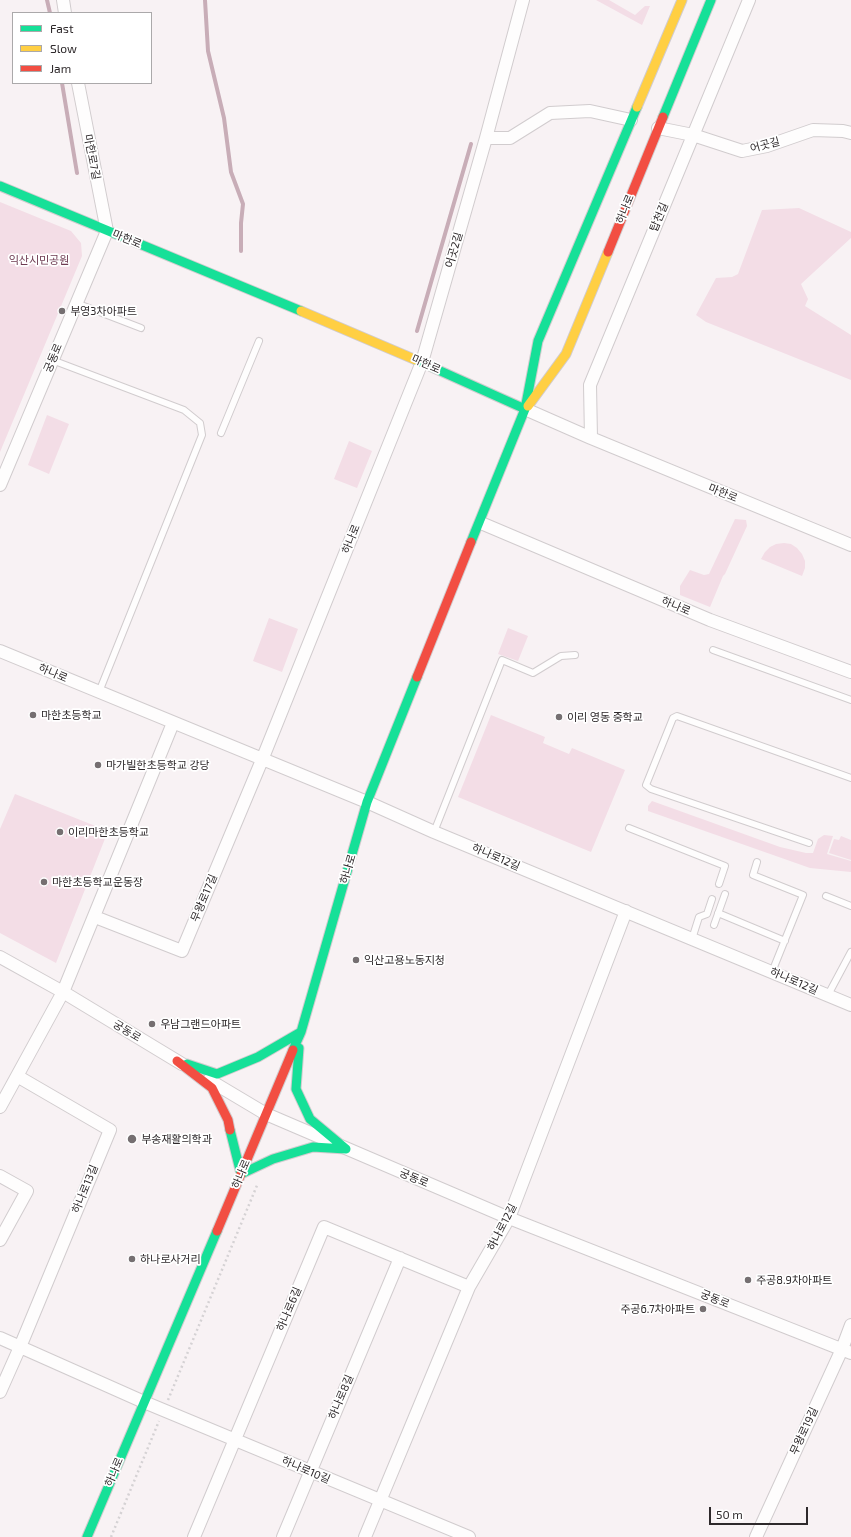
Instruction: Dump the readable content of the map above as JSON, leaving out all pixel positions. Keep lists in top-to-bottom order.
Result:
{
  "streets": {
    "street": [
      "어곳길",
      "마한로7길",
      "하나로",
      "탑천길",
      "마한로",
      "어곳2길",
      "궁동로",
      "하나로12길",
      "무왕로17길",
      "하나로13길",
      "하나로6길",
      "하나로8길",
      "무왕로19길",
      "하나로10길"
    ]
  },
  "crossings": [
    ["어곳길", "하나로"],
    ["어곳길", "탑천길"],
    ["마한로7길", "마한로"],
    ["마한로7길", "궁동로"],
    ["하나로", "마한로"],
    ["하나로", "어곳2길"],
    ["하나로", "궁동로"],
    ["하나로", "하나로12길"],
    ["하나로", "무왕로17길"],
    ["하나로", "하나로10길"],
    ["탑천길", "마한로"],
    ["마한로", "어곳2길"],
    ["마한로", "궁동로"],
    ["궁동로", "하나로12길"],
    ["궁동로", "무왕로19길"],
    ["하나로12길", "하나로6길"],
    ["하나로12길", "하나로10길"],
    ["하나로6길", "하나로8길"],
    ["하나로6길", "하나로10길"],
    ["하나로8길", "하나로10길"]
  ],
  "parks": ["익산시민공원"],
  "places": [
    "부영3차아파트",
    "마한초등학교",
    "이리 영동 중학교",
    "마가빌한초등학교 강당",
    "이리마한초등학교",
    "마한초등학교운동장",
    "익산고용노동지청",
    "우남그랜드아파트",
    "부송재활의학과",
    "하나로사거리",
    "주공8.9차아파트",
    "주공6.7차아파트"
  ],
  "legend": ["Fast", "Slow", "Jam"],
  "scale_bar": "50 m"
}
